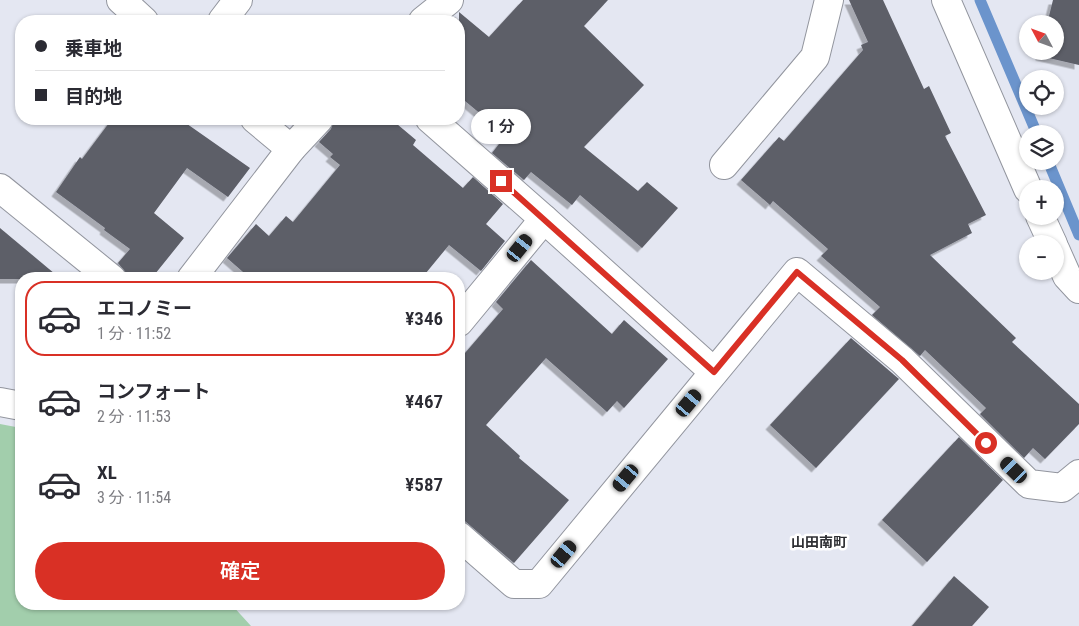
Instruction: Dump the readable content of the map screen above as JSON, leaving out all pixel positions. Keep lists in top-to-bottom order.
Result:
{
  "districts": ["山田南町"],
  "north": "top left",
  "page": {
    "map_buttons": ["+", "−"],
    "banner": ["乗車地", "目的地"],
    "bubble": "1 分",
    "list": [
      {
        "name": "エコノミー",
        "note": "1 分 · 11:52",
        "value": "¥346"
      },
      {
        "name": "コンフォート",
        "note": "2 分 · 11:53",
        "value": "¥467"
      },
      {
        "name": "XL",
        "note": "3 分 · 11:54",
        "value": "¥587"
      }
    ],
    "buttons": "確定"
  }
}
